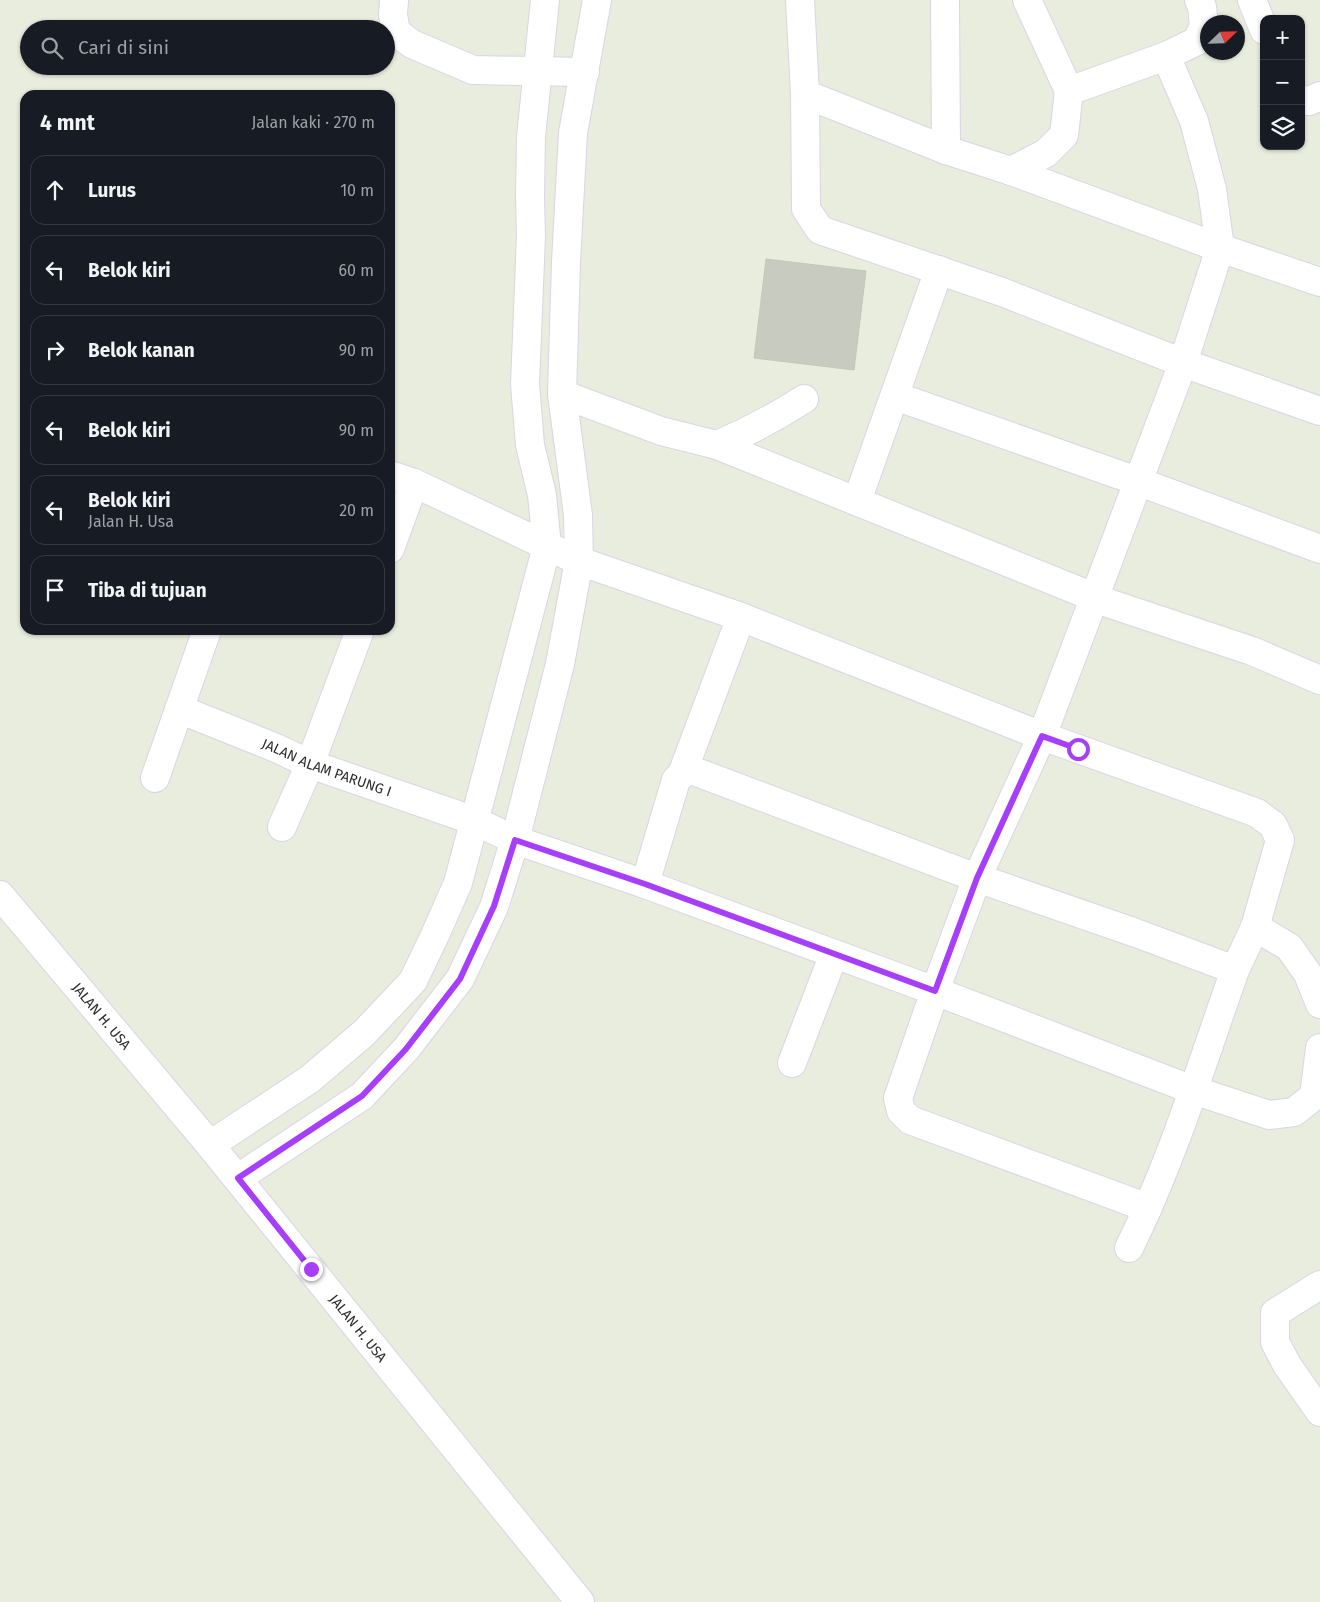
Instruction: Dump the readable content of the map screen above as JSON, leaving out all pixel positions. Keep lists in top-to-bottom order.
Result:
{
  "streets": {
    "street": ["JALAN ALAM PARUNG I", "JALAN H. USA"]
  },
  "north": "top right",
  "page": {
    "map_buttons": ["+", "−"],
    "search": "Cari di sini",
    "heading": ["4 mnt", "Jalan kaki · 270 m"],
    "list": [
      ["Lurus", "10 m"],
      ["Belok kiri", "60 m"],
      ["Belok kanan", "90 m"],
      ["Belok kiri", "90 m"],
      ["Belok kiri", "Jalan H. Usa", "20 m"],
      "Tiba di tujuan"
    ]
  }
}
